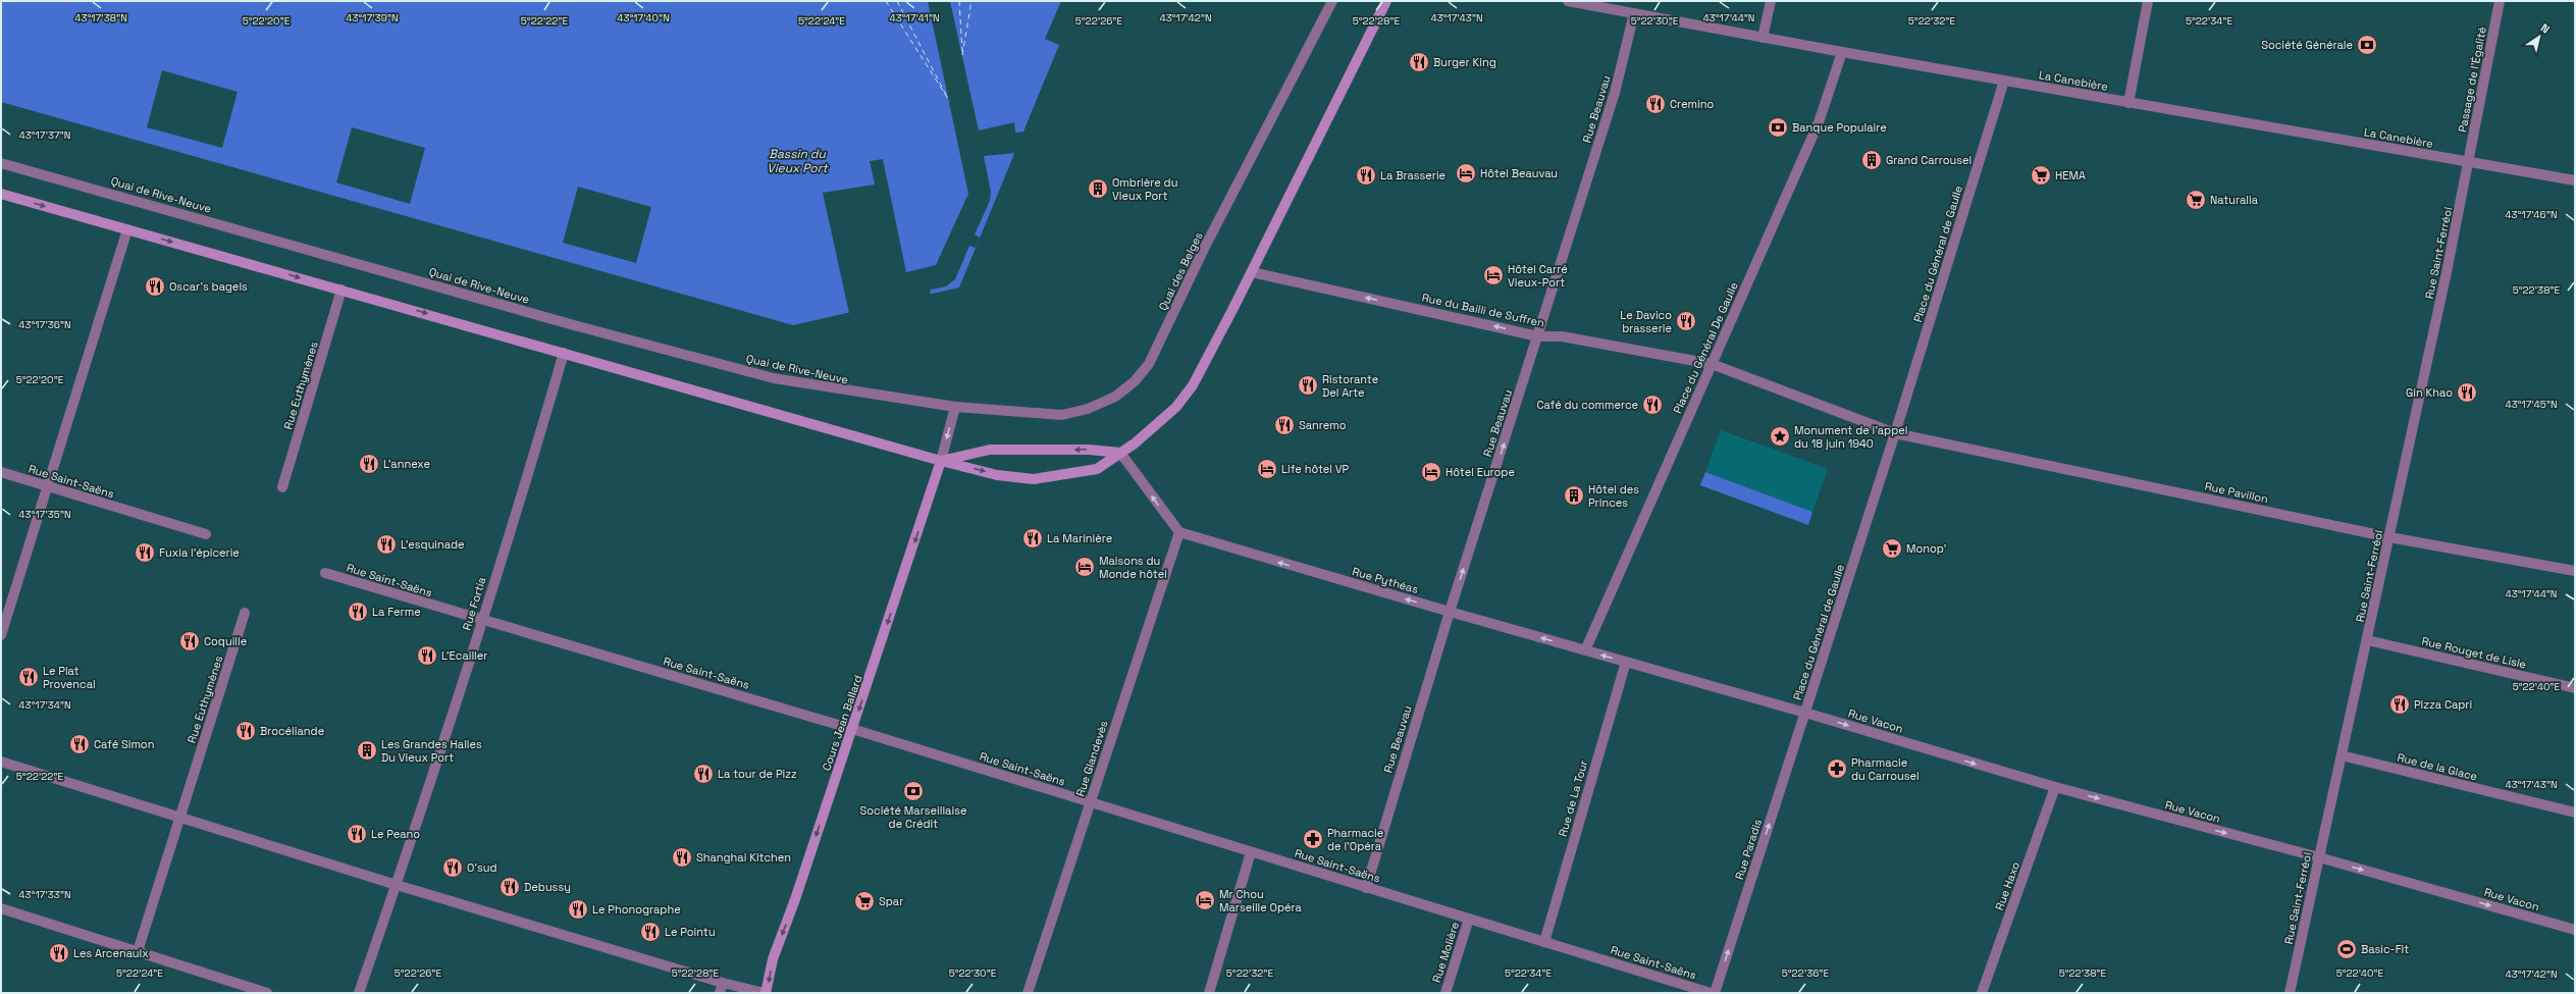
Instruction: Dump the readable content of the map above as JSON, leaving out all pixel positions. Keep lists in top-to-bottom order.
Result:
{
  "streets": {
    "main road": ["Cours Jean Ballard"],
    "street": [
      "Passage de l'Égalité",
      "La Canebière",
      "Rue Beauvau",
      "Quai de Rive-Neuve",
      "Rue Saint-Ferréol",
      "Place du Général de Gaulle",
      "Quai des Belges",
      "Rue du Bailli de Suffren",
      "Place du Général De Gaulle",
      "Rue Euthymènes",
      "Rue Saint-Saëns",
      "Rue Pavillon",
      "Rue Pythéas",
      "Rue Fortia",
      "Rue Rouget de Lisle",
      "Rue Vacon",
      "Rue Glandevès",
      "Rue de la Glace",
      "Rue de La Tour",
      "Rue Paradis",
      "Rue Haxo",
      "Rue Molière"
    ]
  },
  "crossings": [
    ["Passage de l'Égalité", "La Canebière"],
    ["Passage de l'Égalité", "Rue Saint-Ferréol"],
    ["La Canebière", "Rue Beauvau"],
    ["La Canebière", "Rue Saint-Ferréol"],
    ["La Canebière", "Place du Général de Gaulle"],
    ["La Canebière", "Place du Général De Gaulle"],
    ["Rue Beauvau", "Rue du Bailli de Suffren"],
    ["Rue Beauvau", "Rue Saint-Saëns"],
    ["Rue Beauvau", "Rue Pythéas"],
    ["Quai de Rive-Neuve", "Quai des Belges"],
    ["Rue Saint-Ferréol", "Rue Pavillon"],
    ["Rue Saint-Ferréol", "Rue Rouget de Lisle"],
    ["Rue Saint-Ferréol", "Rue Vacon"],
    ["Rue Saint-Ferréol", "Rue de la Glace"],
    ["Place du Général de Gaulle", "Rue du Bailli de Suffren"],
    ["Place du Général de Gaulle", "Place du Général De Gaulle"],
    ["Place du Général de Gaulle", "Rue Pavillon"],
    ["Place du Général de Gaulle", "Rue Pythéas"],
    ["Place du Général de Gaulle", "Rue Vacon"],
    ["Place du Général de Gaulle", "Rue de La Tour"],
    ["Place du Général de Gaulle", "Rue Paradis"],
    ["Rue du Bailli de Suffren", "Place du Général De Gaulle"],
    ["Place du Général De Gaulle", "Rue Pythéas"],
    ["Rue Saint-Saëns", "Rue Fortia"],
    ["Rue Saint-Saëns", "Cours Jean Ballard"],
    ["Rue Saint-Saëns", "Rue Glandevès"],
    ["Rue Saint-Saëns", "Rue de La Tour"],
    ["Rue Saint-Saëns", "Rue Molière"],
    ["Rue Pythéas", "Rue Glandevès"],
    ["Rue Vacon", "Rue Paradis"],
    ["Rue Vacon", "Rue Haxo"]
  ],
  "one_way": [
    "Rue du Bailli de Suffren",
    "Rue Pythéas",
    "Rue Vacon",
    "Cours Jean Ballard",
    "Rue Paradis"
  ],
  "water": ["Bassin du Vieux Port"],
  "places": {
    "bank": ["Société Générale", "Banque Populaire", "Société Marseillaise de Crédit"],
    "restaurant": [
      "Burger King",
      "Cremino",
      "La Brasserie",
      "Oscar's bagels",
      "Le Davico brasserie",
      "Ristorante Del Arte",
      "Gin Khao",
      "Café du commerce",
      "Sanremo",
      "L'annexe",
      "La Marinière",
      "L'esquinade",
      "Fuxia l'épicerie",
      "La Ferme",
      "Coquille",
      "L'Ecailler",
      "Le Plat Provencal",
      "Pizza Capri",
      "Brocéliande",
      "Café Simon",
      "La tour de Pizz",
      "Le Peano",
      "Shanghai Kitchen",
      "O'sud",
      "Debussy",
      "Le Phonographe",
      "Le Pointu",
      "Les Arcenaulx"
    ],
    "building": [
      "Grand Carrousel",
      "Ombrière du Vieux Port",
      "Hôtel des Princes",
      "Les Grandes Halles Du Vieux Port"
    ],
    "hotel": [
      "Hôtel Beauvau",
      "Hôtel Carré Vieux-Port",
      "Life hôtel VP",
      "Hôtel Europe",
      "Maisons du Monde hôtel",
      "Mr Chou Marseille Opéra"
    ],
    "supermarket": [
      "HEMA",
      "Naturalia",
      "Monop'",
      "Spar"
    ],
    "place": ["Monument de l’appel du 18 juin 1940"],
    "pharmacy": ["Pharmacie du Carrousel", "Pharmacie de l'Opéra"],
    "sports": ["Basic-Fit"]
  },
  "north": "top right",
  "coordinates": [
    "43°17'38\"N",
    "43°17'39\"N",
    "43°17'40\"N",
    "43°17'41\"N",
    "43°17'42\"N",
    "43°17'43\"N",
    "43°17'44\"N",
    "5°22'20\"E",
    "5°22'22\"E",
    "5°22'24\"E",
    "5°22'26\"E",
    "5°22'28\"E",
    "5°22'30\"E",
    "5°22'32\"E",
    "5°22'34\"E",
    "43°17'37\"N",
    "43°17'46\"N",
    "5°22'38\"E",
    "43°17'36\"N",
    "43°17'45\"N",
    "43°17'35\"N",
    "5°22'40\"E",
    "43°17'34\"N",
    "43°17'33\"N",
    "5°22'36\"E"
  ]
}
